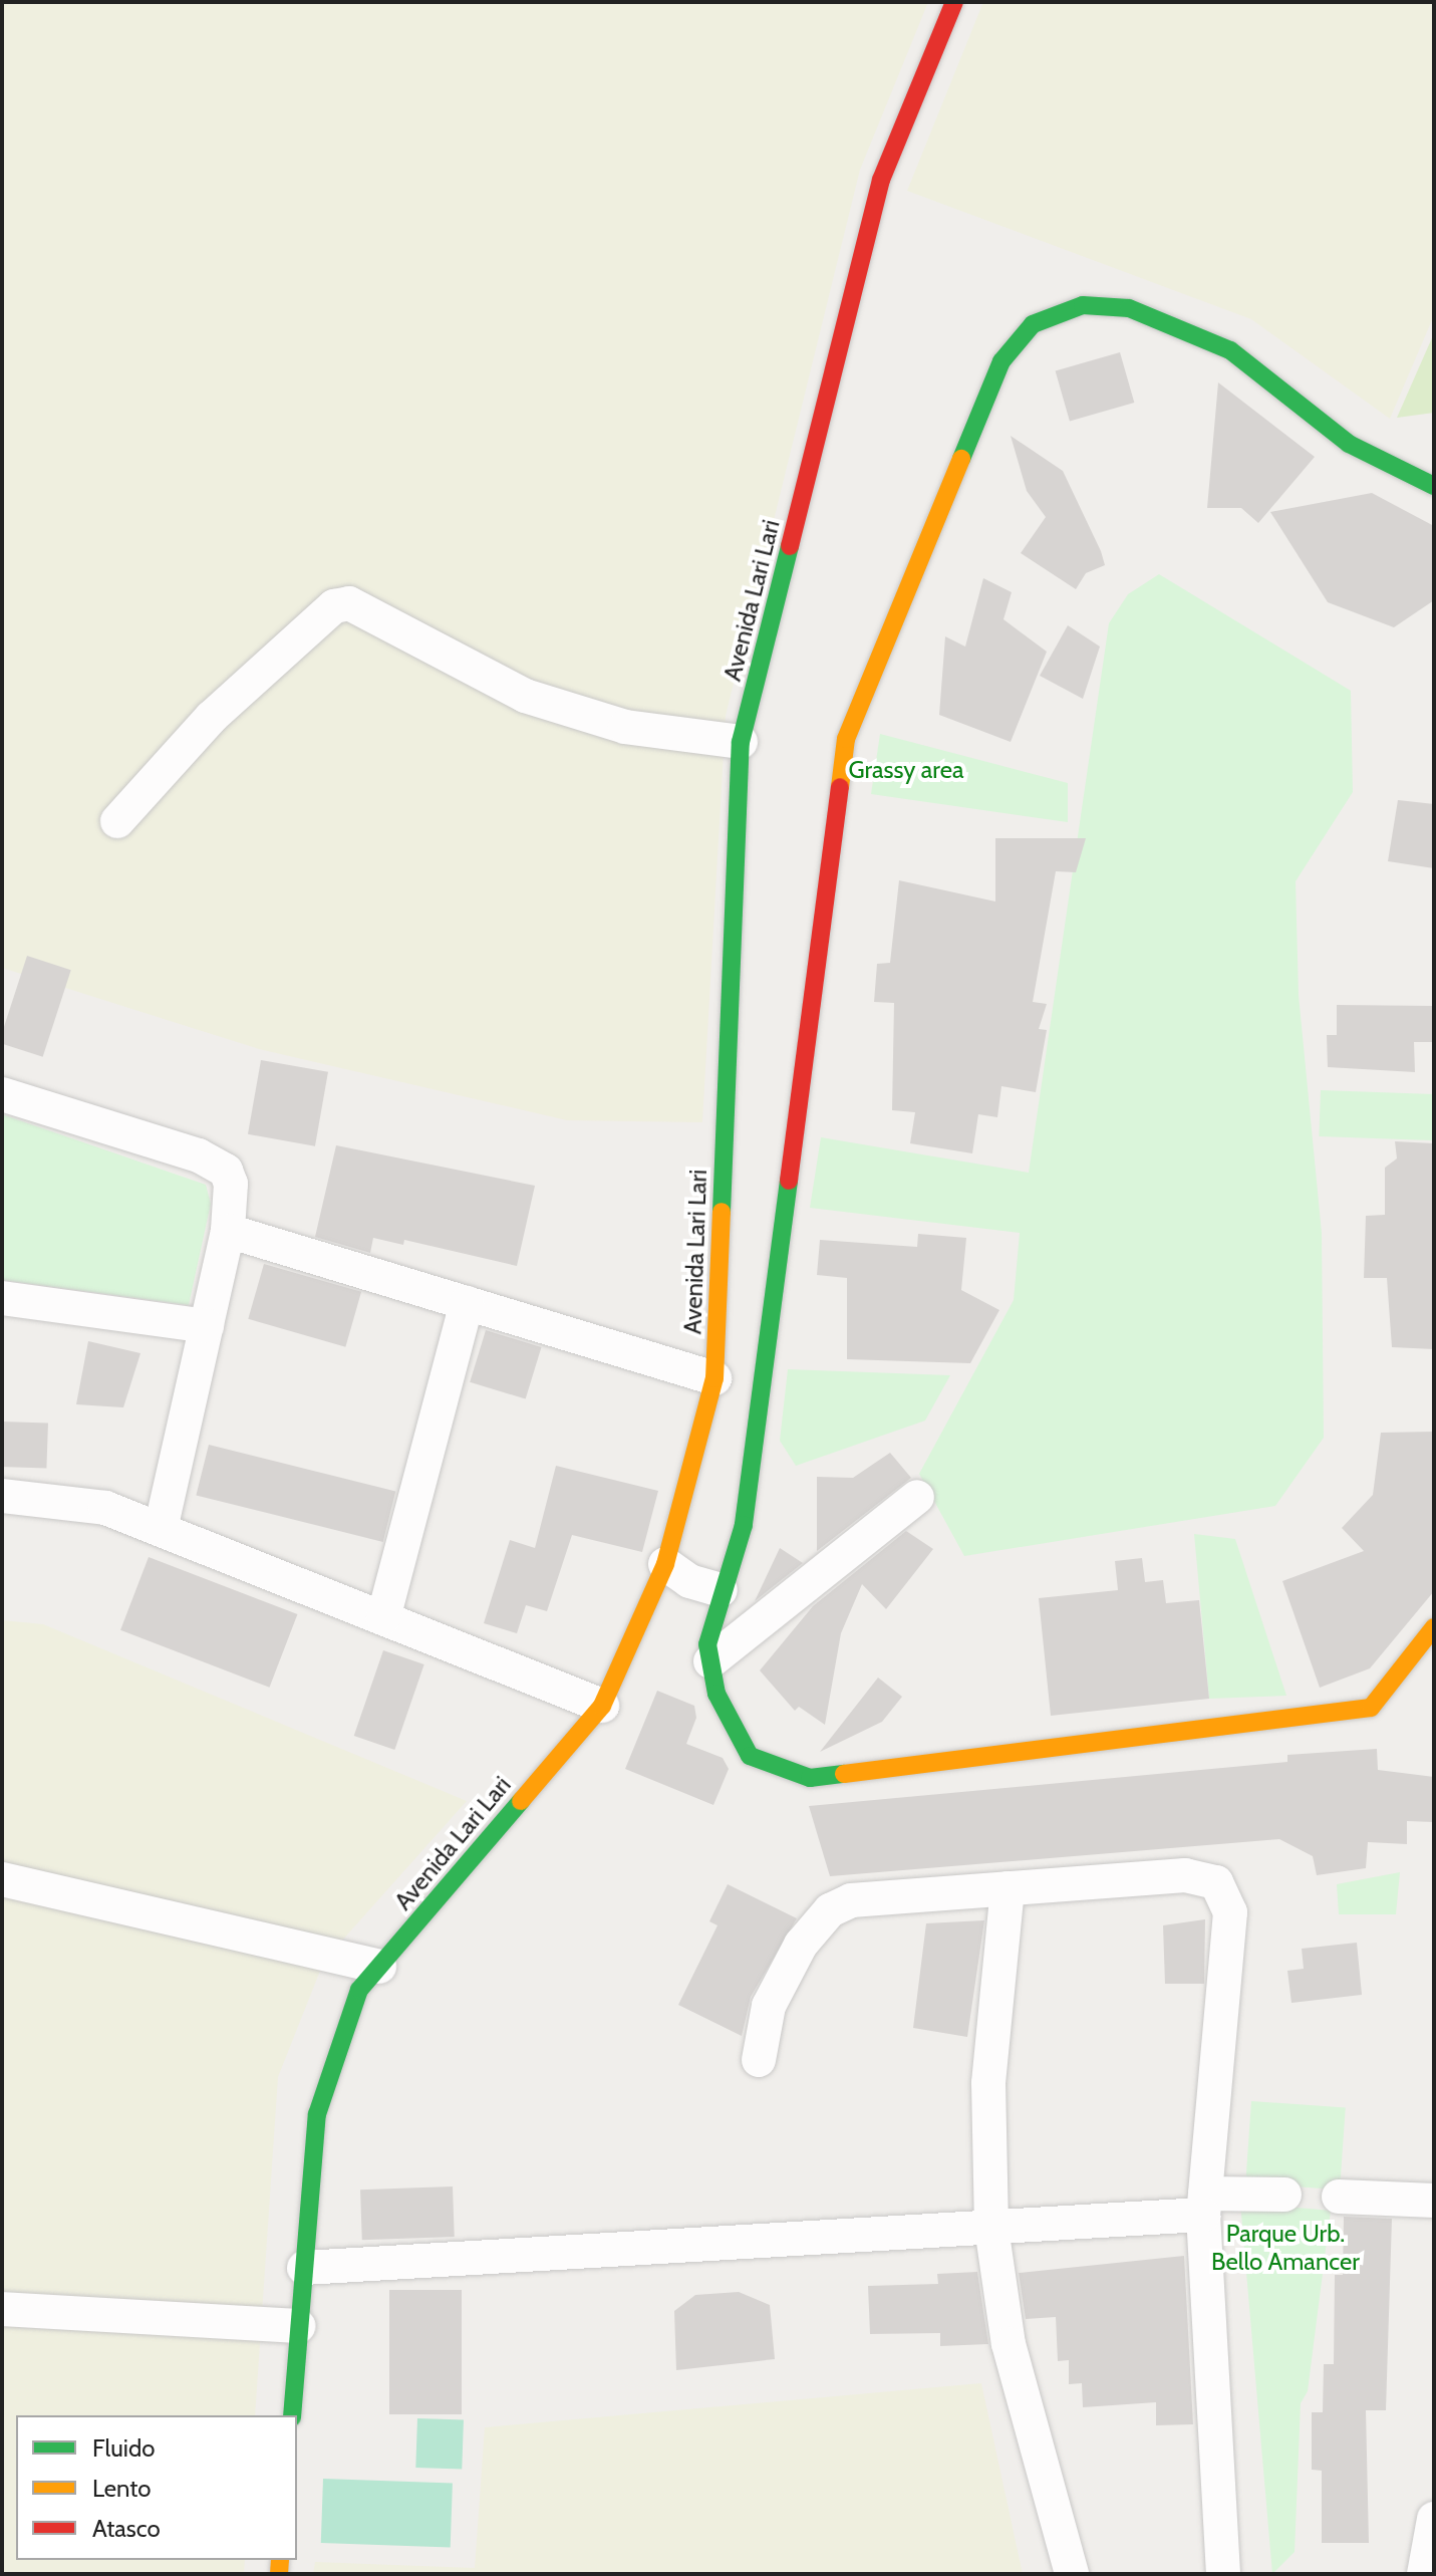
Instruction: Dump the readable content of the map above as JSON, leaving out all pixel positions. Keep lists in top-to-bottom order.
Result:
{
  "streets": {
    "street": ["Avenida Lari Lari"]
  },
  "parks": ["Grassy area", "Parque Urb. Bello Amancer"],
  "legend": ["Fluido", "Lento", "Atasco"]
}
